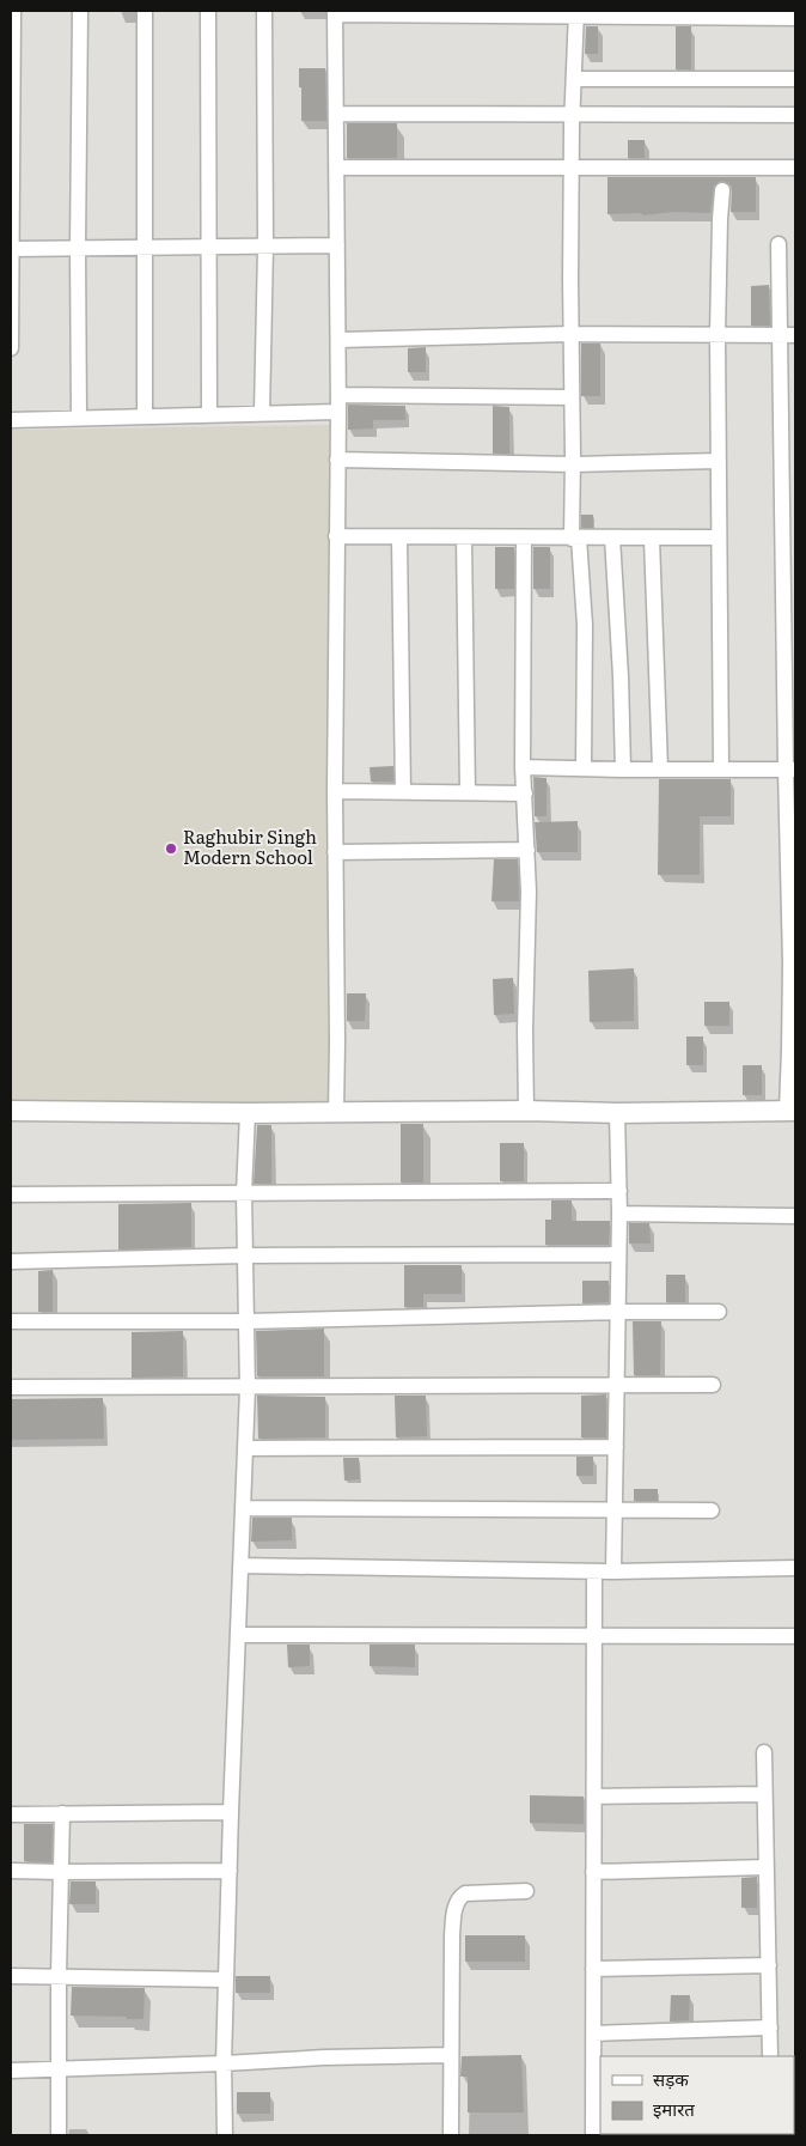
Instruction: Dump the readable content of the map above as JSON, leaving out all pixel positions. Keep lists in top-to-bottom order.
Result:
{
  "places": ["Raghubir Singh Modern School"],
  "legend": ["सड़क", "इमारत"]
}
